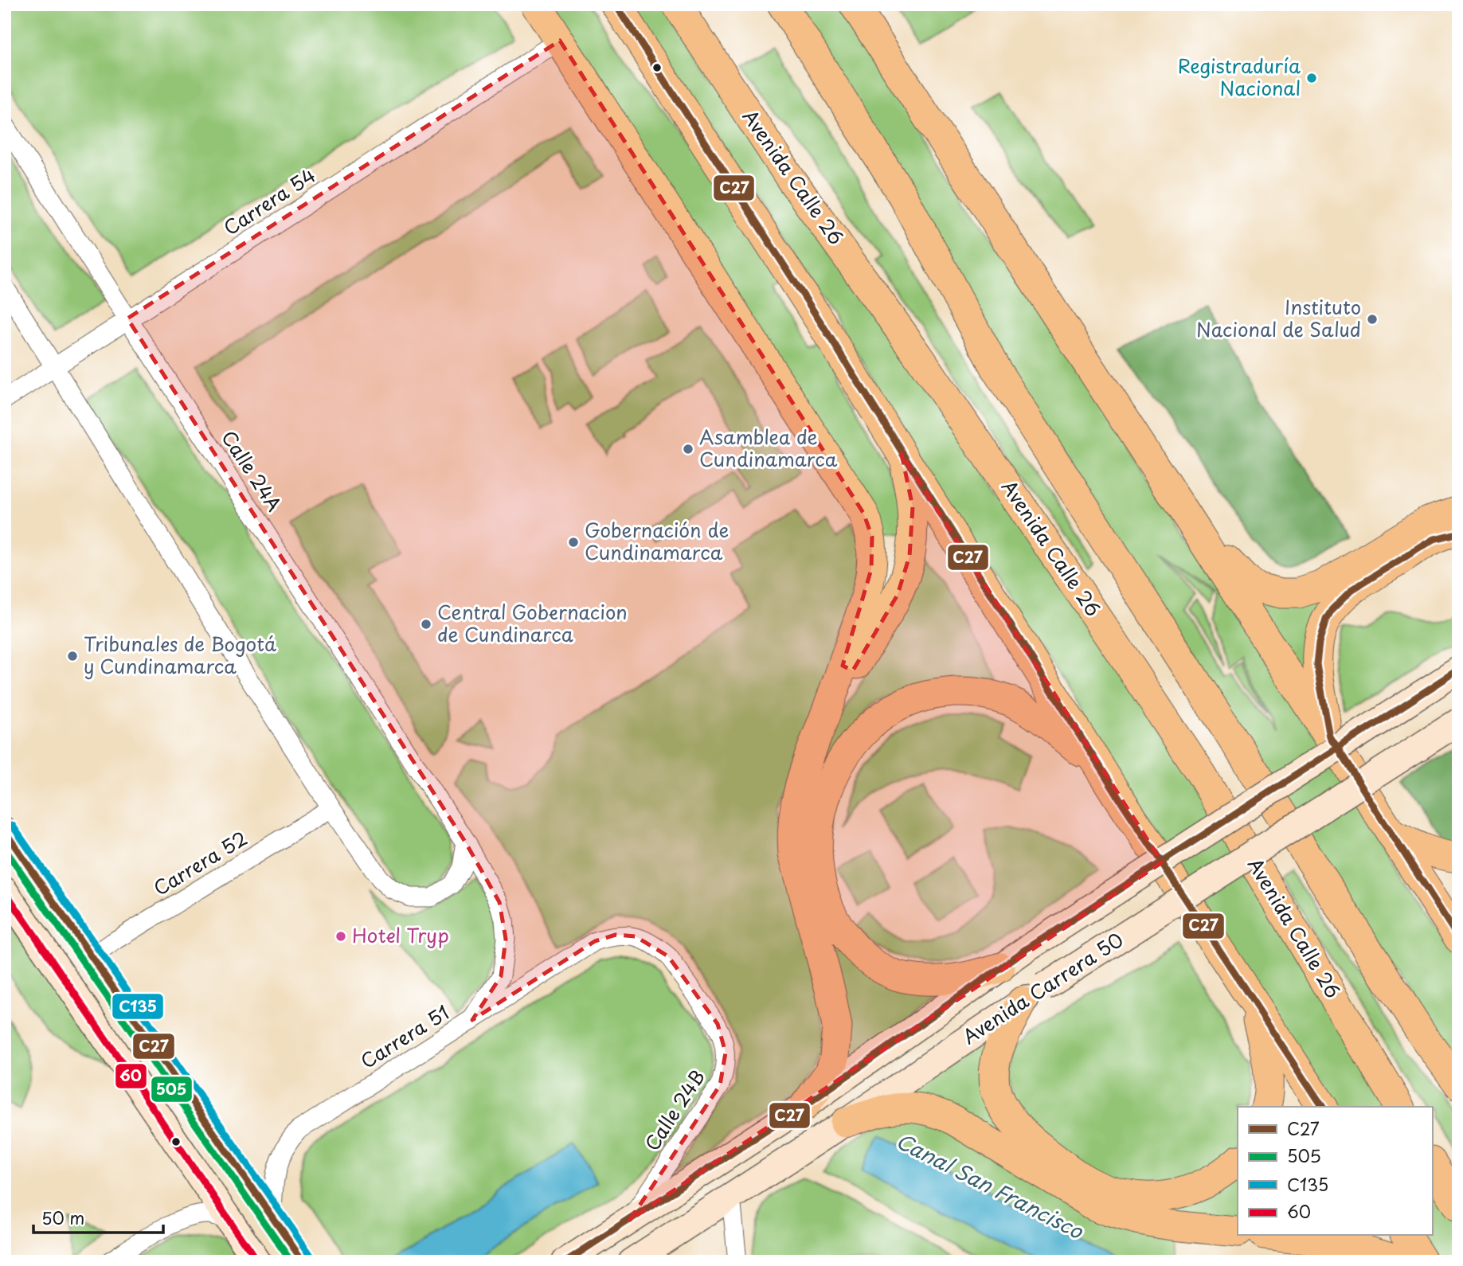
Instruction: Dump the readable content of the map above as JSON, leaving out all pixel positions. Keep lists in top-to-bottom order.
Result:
{
  "streets": {
    "main road": ["Avenida Calle 26", "Avenida Carrera 50"],
    "street": [
      "Carrera 54",
      "Calle 24A",
      "Carrera 52",
      "Carrera 51",
      "Calle 24B"
    ]
  },
  "crossings": [
    ["Carrera 54", "Calle 24A"],
    ["Calle 24A", "Carrera 51"],
    ["Avenida Carrera 50", "Calle 24B"],
    ["Carrera 51", "Calle 24B"]
  ],
  "water": ["Canal San Francisco"],
  "places": [
    "Registraduría Nacional",
    "Instituto Nacional de Salud",
    "Asamblea de Cundinamarca",
    "Gobernación de Cundinamarca",
    "Central Gobernacion de Cundinarca",
    "Tribunales de Bogotá y Cundinamarca",
    "Hotel Tryp"
  ],
  "lines": [
    "transit line C27",
    "transit line C135",
    "transit line 505",
    "transit line 60"
  ],
  "legend": [
    "C27",
    "505",
    "C135",
    "60"
  ],
  "scale_bar": "50 m"
}
